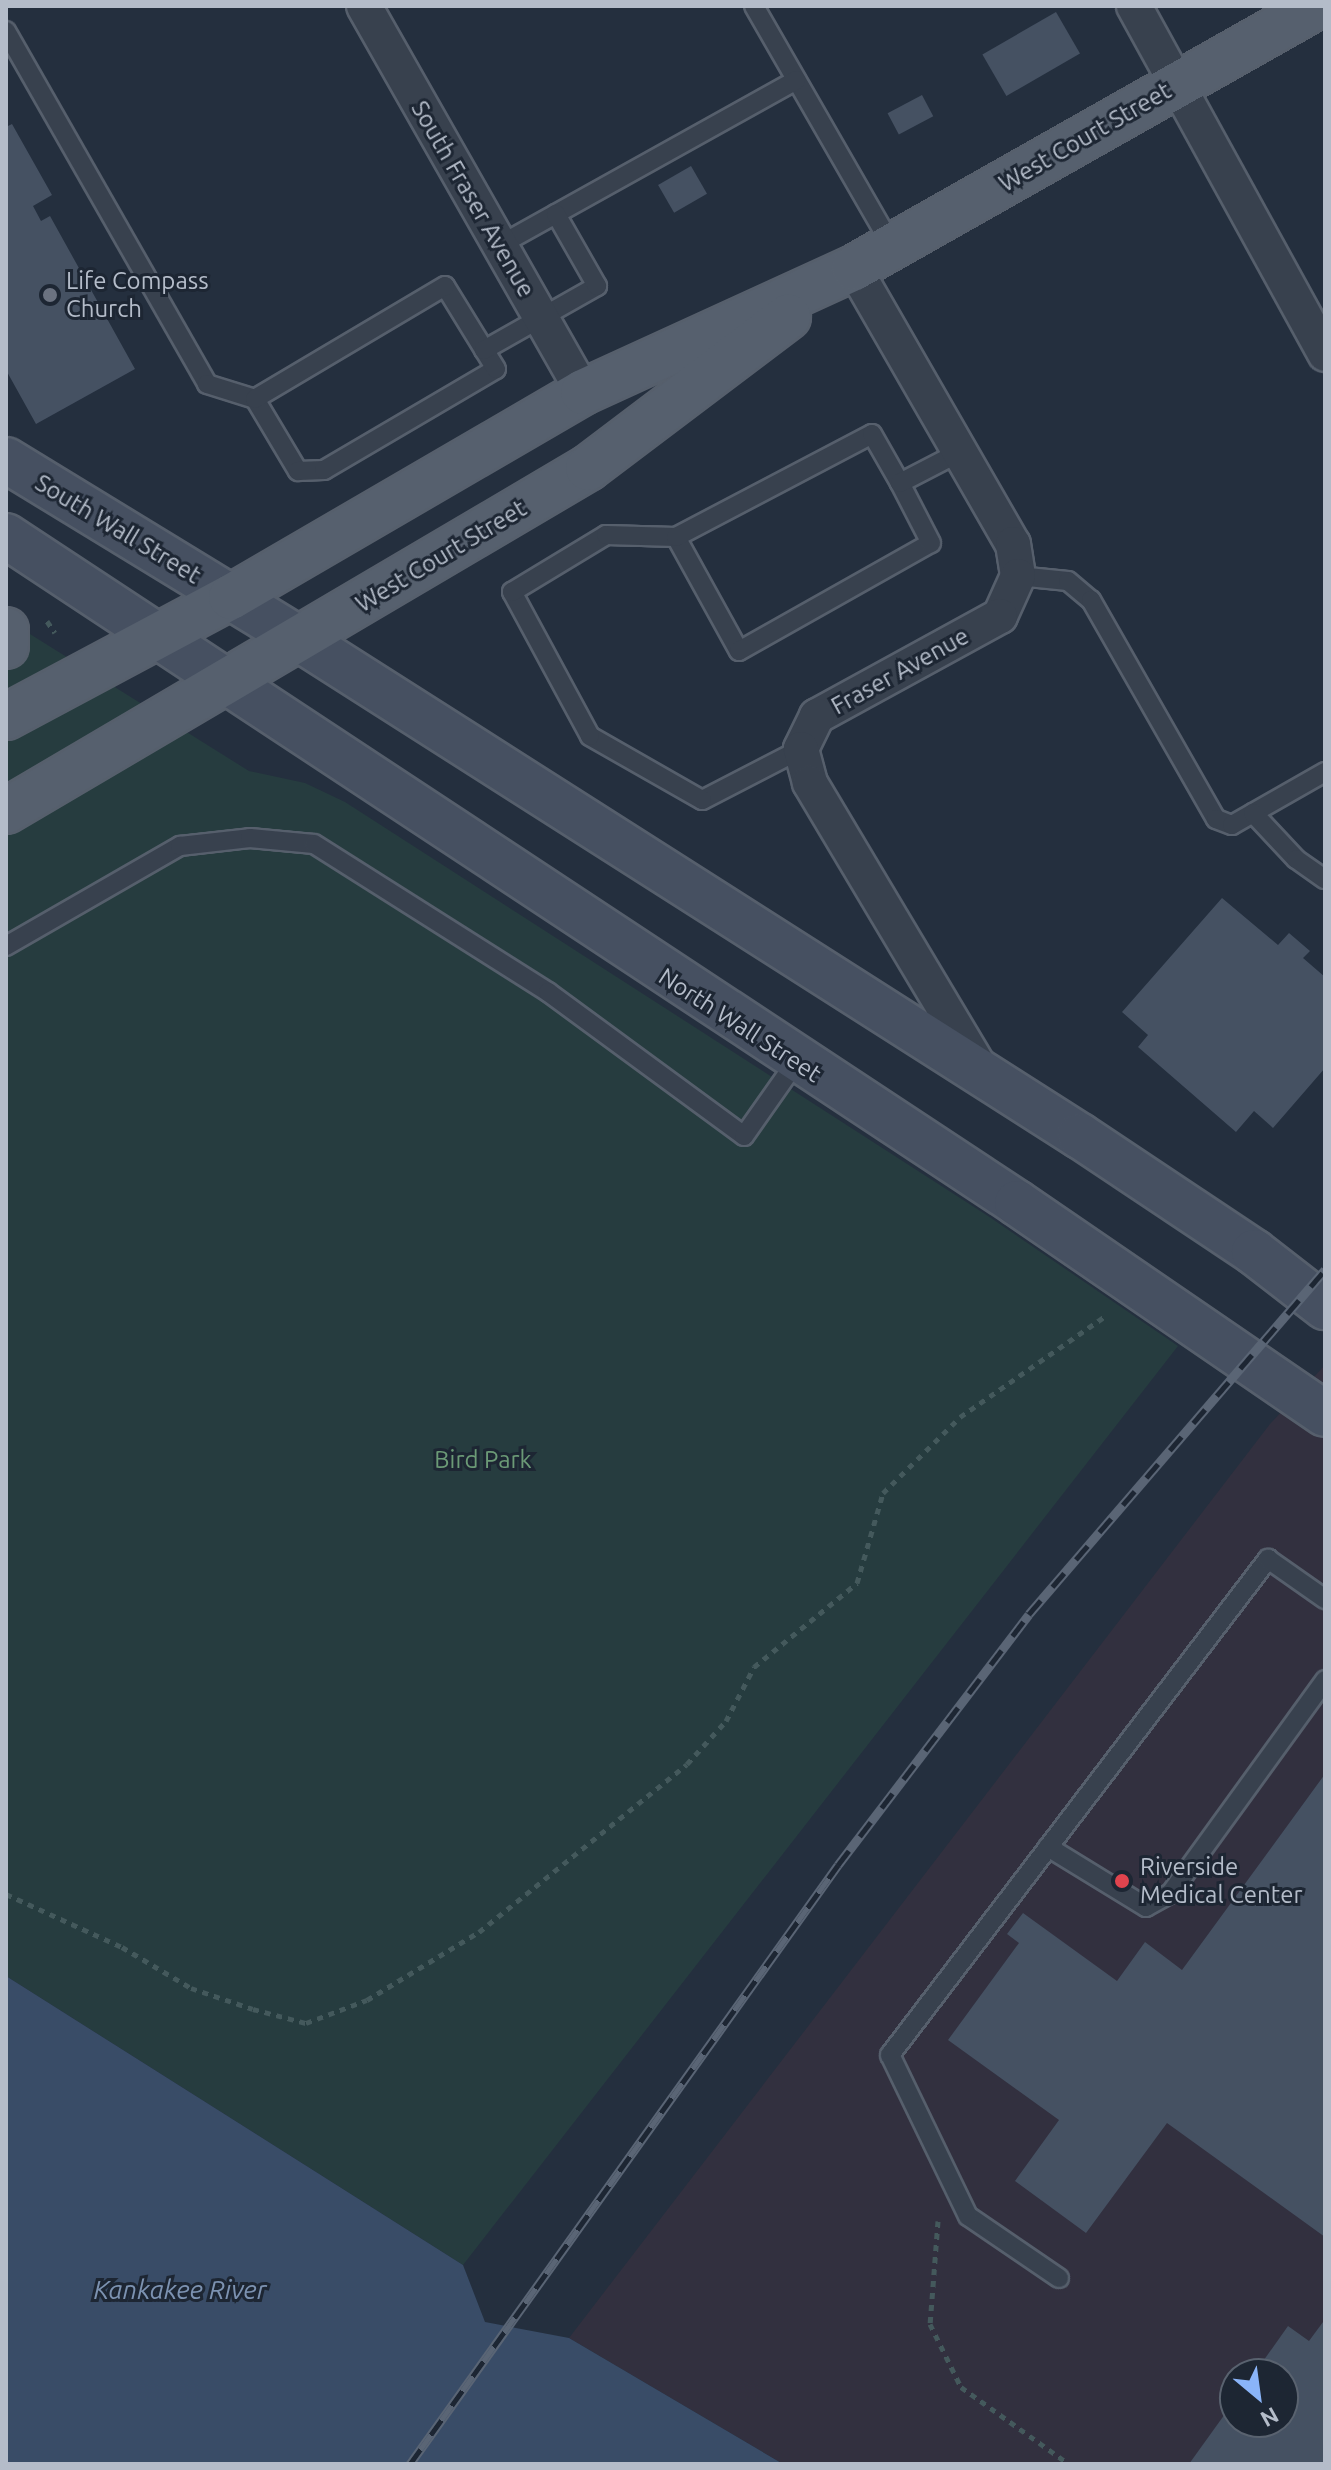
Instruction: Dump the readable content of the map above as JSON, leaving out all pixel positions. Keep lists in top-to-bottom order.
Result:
{
  "streets": {
    "main road": ["West Court Street", "South Wall Street", "North Wall Street"],
    "street": ["South Fraser Avenue", "Fraser Avenue"]
  },
  "crossings": [
    ["West Court Street", "South Fraser Avenue"],
    ["West Court Street", "South Wall Street"],
    ["West Court Street", "North Wall Street"]
  ],
  "water": ["Kankakee River"],
  "parks": ["Bird Park"],
  "places": ["Life Compass Church", "Riverside Medical Center"],
  "north": "bottom right"
}
